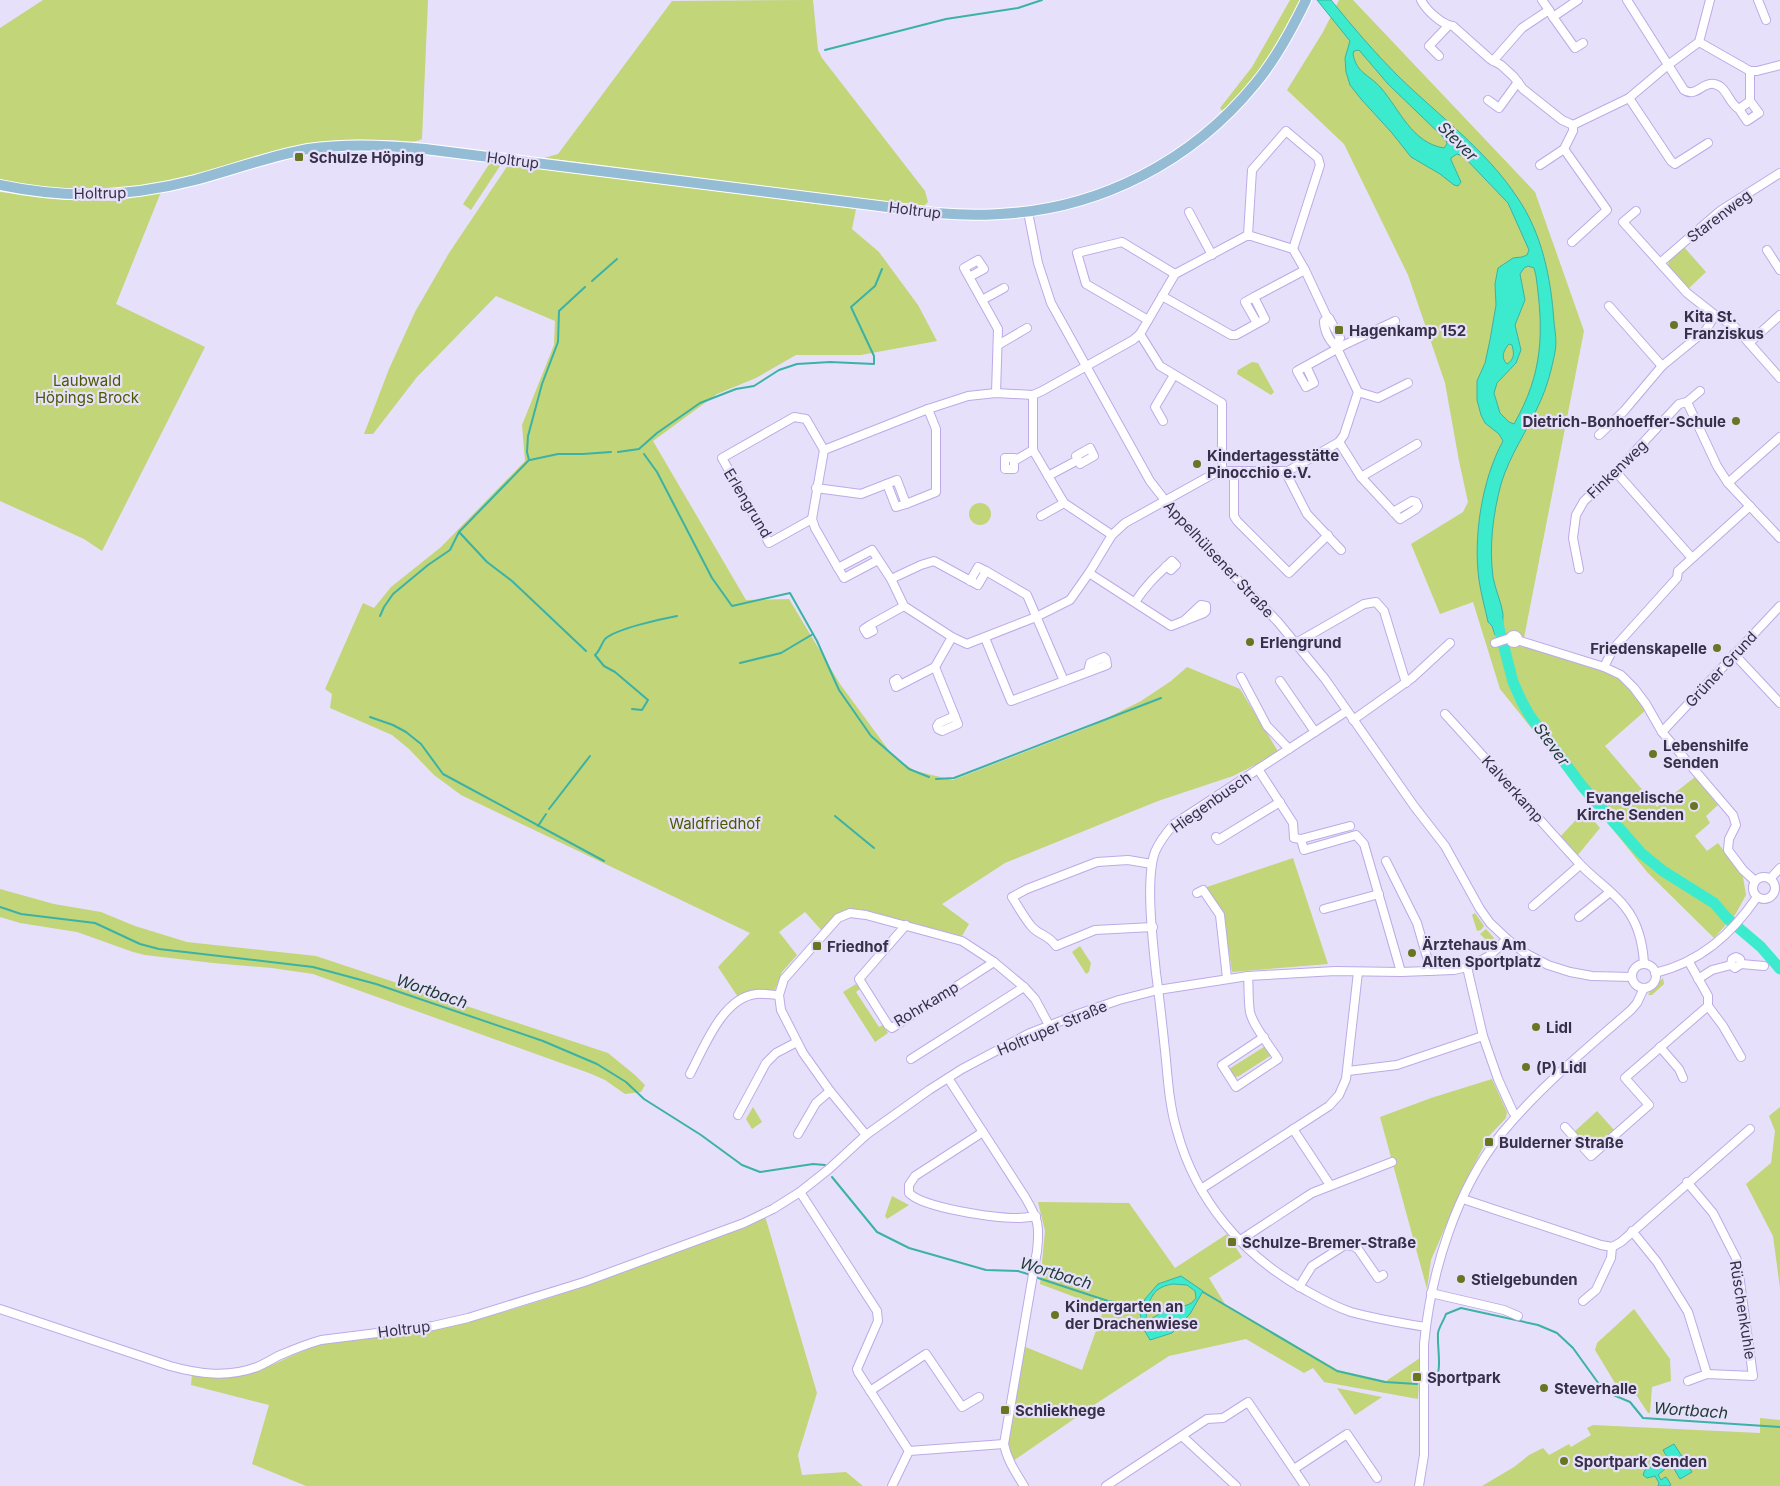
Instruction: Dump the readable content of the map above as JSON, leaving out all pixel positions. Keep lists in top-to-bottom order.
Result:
{
  "streets": {
    "main road": ["Holtrup"],
    "street": [
      "Starenweg",
      "Finkenweg",
      "Erlengrund",
      "Appelhülsener Straße",
      "Grüner Grund",
      "Kalverkamp",
      "Hiegenbusch",
      "Rohrkamp",
      "Holtruper Straße",
      "Rüschenkuhle"
    ]
  },
  "crossings": [
    ["Holtrup", "Appelhülsener Straße"],
    ["Holtrup", "Holtruper Straße"],
    ["Appelhülsener Straße", "Kalverkamp"],
    ["Appelhülsener Straße", "Hiegenbusch"],
    ["Appelhülsener Straße", "Holtruper Straße"],
    ["Hiegenbusch", "Holtruper Straße"]
  ],
  "water": ["Stever", "Wortbach"],
  "parks": ["Laubwald Höpings Brock", "Waldfriedhof"],
  "places": {
    "transit": [
      "Schulze Höping",
      "Hagenkamp 152",
      "Friedhof",
      "Bulderner Straße",
      "Schulze-Bremer-Straße",
      "Sportpark",
      "Schliekhege"
    ],
    "other": [
      "Kita St. Franziskus",
      "Dietrich-Bonhoeffer-Schule",
      "Kindertagesstätte Pinocchio e.V.",
      "Erlengrund",
      "Friedenskapelle",
      "Lebenshilfe Senden",
      "Evangelische Kirche Senden",
      "Ärztehaus Am Alten Sportplatz",
      "Lidl",
      "(P) Lidl",
      "Stielgebunden",
      "Kindergarten an der Drachenwiese",
      "Steverhalle",
      "Sportpark Senden"
    ]
  }
}
